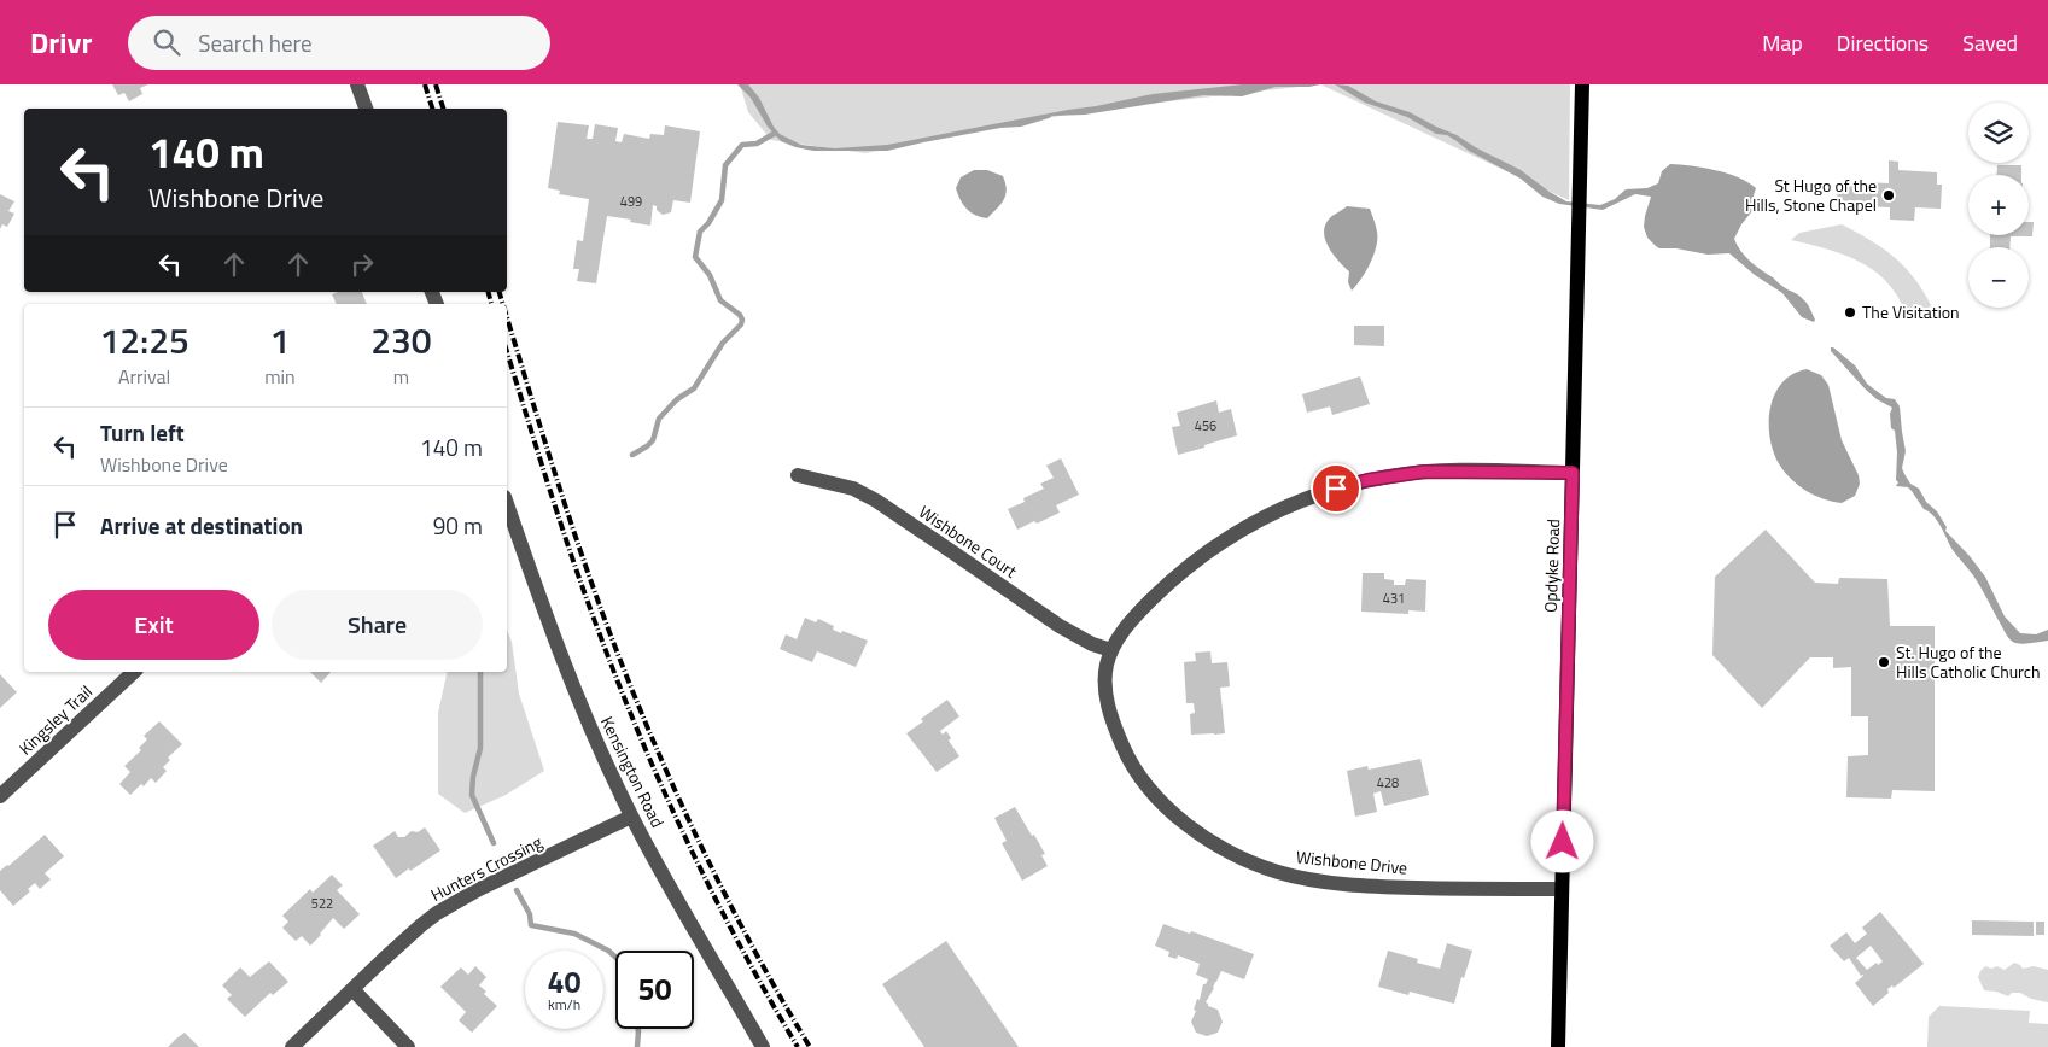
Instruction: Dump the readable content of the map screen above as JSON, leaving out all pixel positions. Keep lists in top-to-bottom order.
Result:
{
  "streets": {
    "main road": ["Opdyke Road"],
    "street": [
      "Wishbone Court",
      "Kingsley Trail",
      "Kensington Road",
      "Wishbone Drive",
      "Hunters Crossing"
    ]
  },
  "crossings": [
    ["Wishbone Court", "Wishbone Drive"],
    ["Opdyke Road", "Wishbone Drive"],
    ["Kensington Road", "Hunters Crossing"]
  ],
  "places": ["St Hugo of the Hills, Stone Chapel", "The Visitation", "St. Hugo of the Hills Catholic Church"],
  "house_numbers": [
    "499",
    "456",
    "431",
    "428",
    "522"
  ],
  "page": {
    "header": "Drivr",
    "search": "Search here",
    "nav": ["Map", "Directions", "Saved"],
    "map_buttons": ["+", "−"],
    "turn": ["140 m", "Wishbone Drive"],
    "eta": [
      "12:25",
      "Arrival",
      "1",
      "min",
      "230",
      "m"
    ],
    "list": [
      {
        "name": "Turn left",
        "note": "Wishbone Drive",
        "value": "140 m"
      },
      {
        "name": "Arrive at destination",
        "value": "90 m"
      }
    ],
    "buttons": ["Exit", "Share"],
    "speed": "40 km/h",
    "limit": "50"
  }
}
